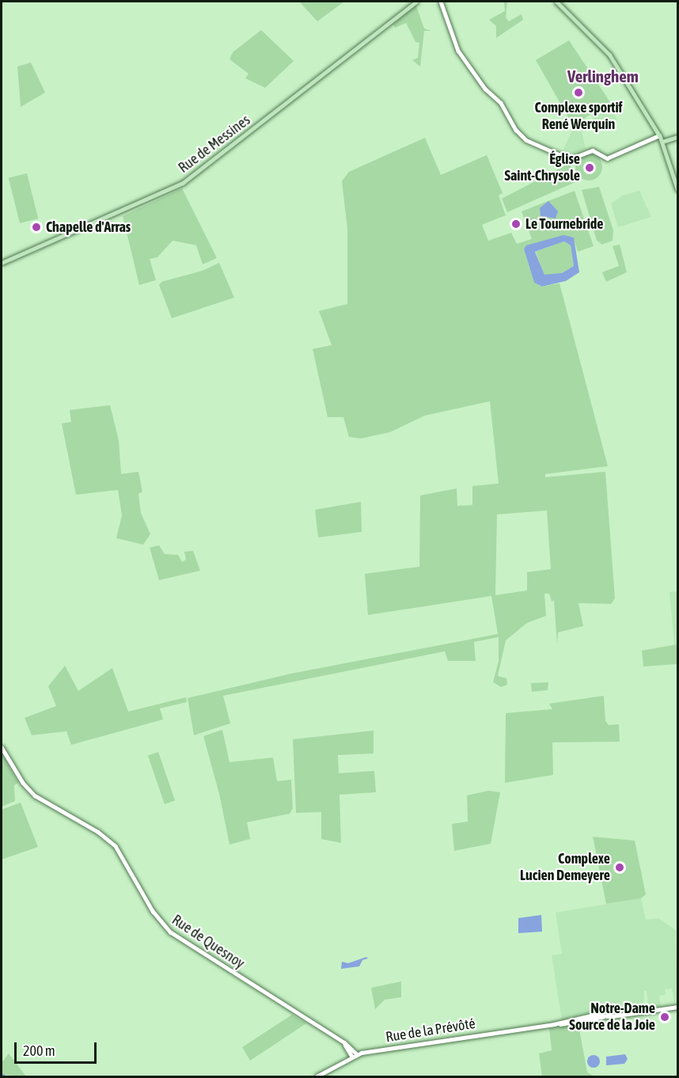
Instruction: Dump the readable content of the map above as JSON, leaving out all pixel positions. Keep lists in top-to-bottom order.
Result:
{
  "streets": {
    "main road": ["Rue de Messines"],
    "street": ["Rue de Quesnoy", "Rue de la Prévôté"]
  },
  "crossings": [
    ["Rue de Quesnoy", "Rue de la Prévôté"]
  ],
  "districts": ["Verlinghem"],
  "places": [
    "Complexe sportif René Werquin",
    "Église Saint-Chrysole",
    "Le Tournebride",
    "Chapelle d'Arras",
    "Complexe Lucien Demeyere",
    "Notre-Dame Source de la Joie"
  ],
  "scale_bar": "200 m"
}
